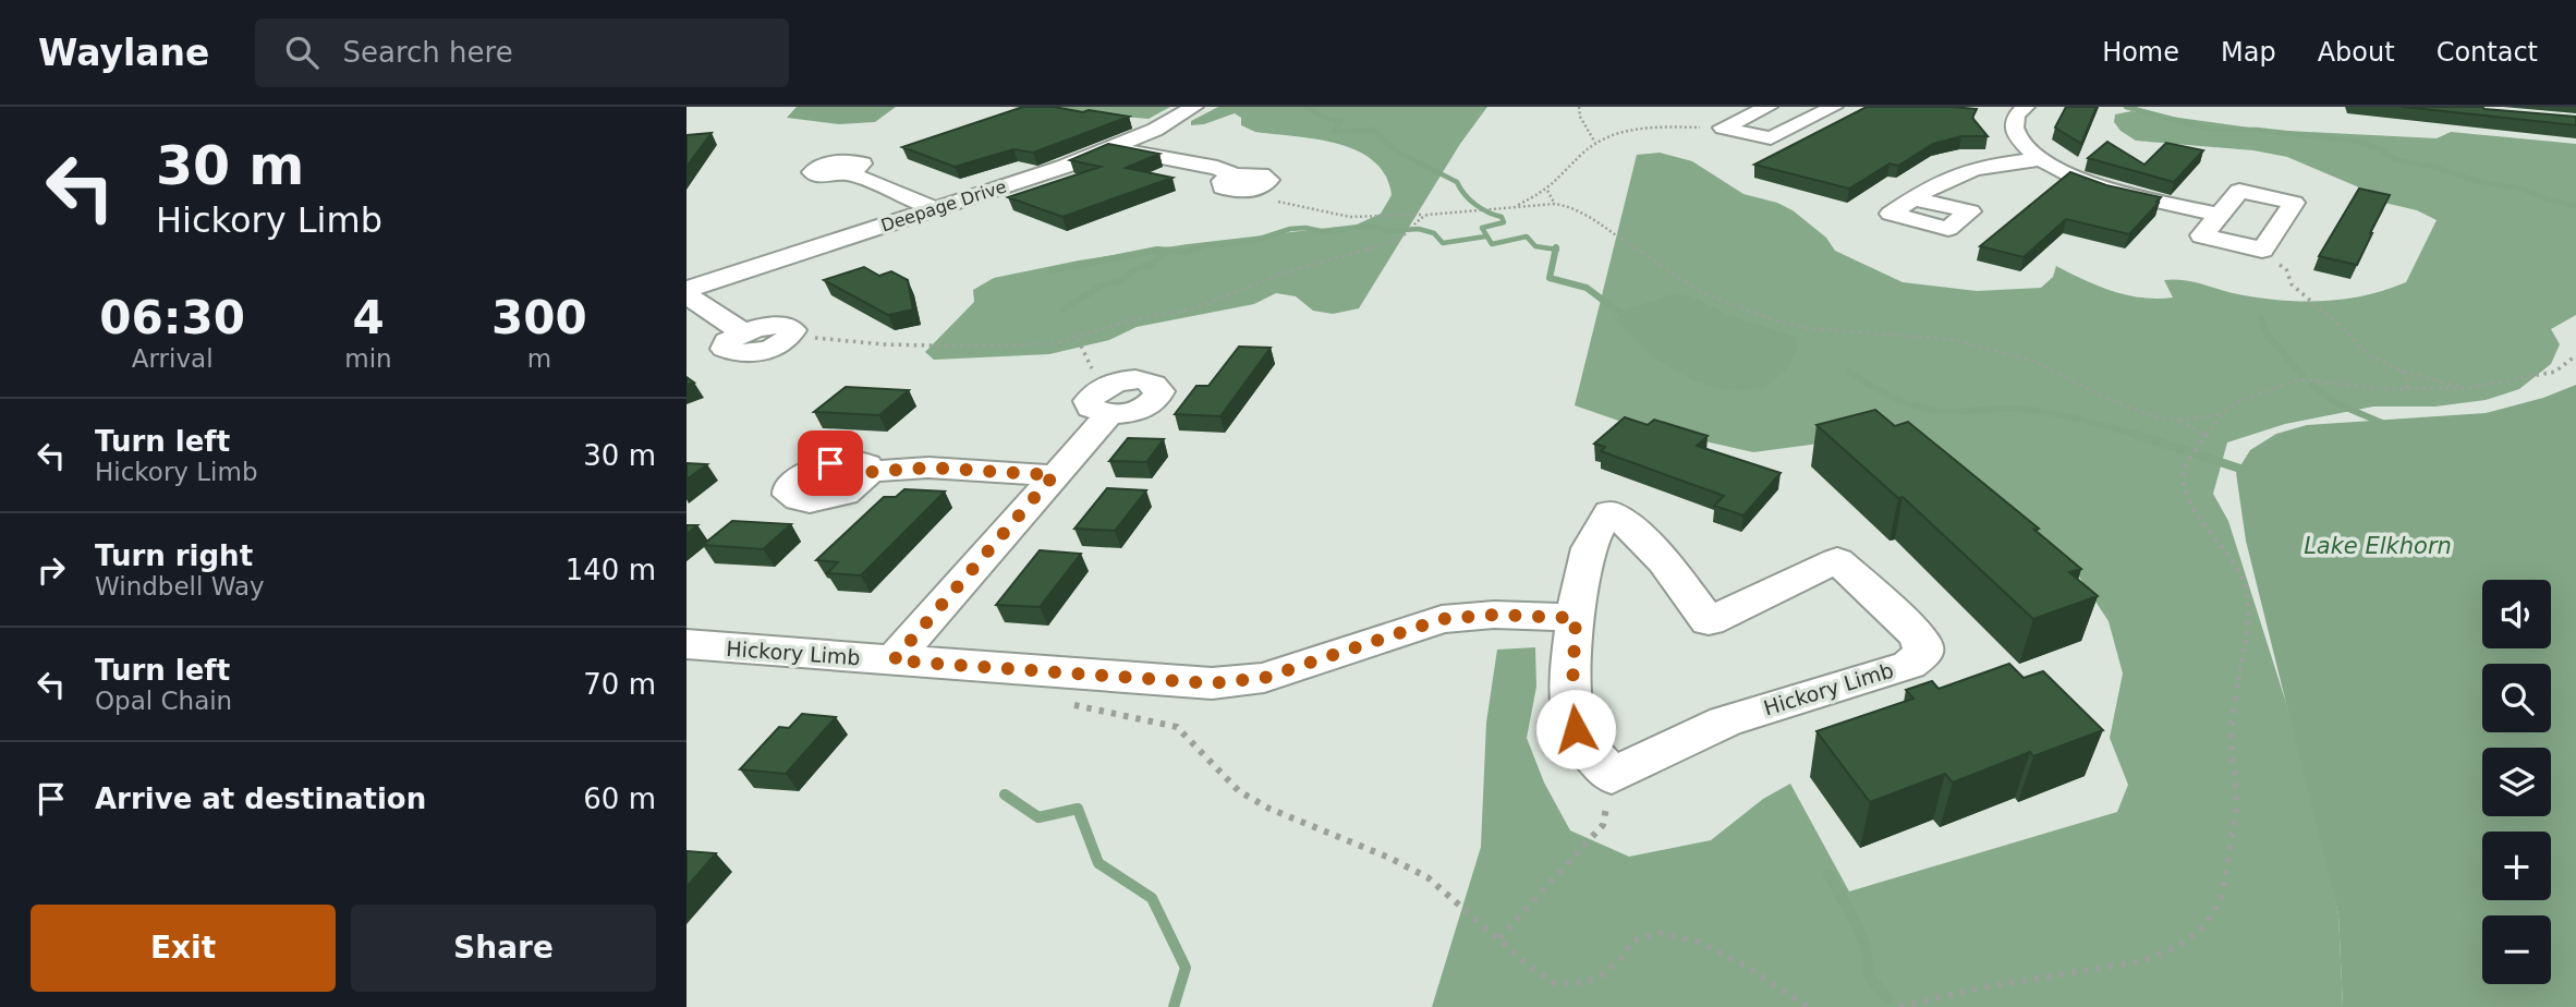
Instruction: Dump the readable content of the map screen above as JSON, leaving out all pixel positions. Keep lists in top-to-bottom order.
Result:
{
  "streets": {
    "street": ["Deepage Drive", "Hickory Limb"]
  },
  "water": ["Lake Elkhorn"],
  "page": {
    "header": "Waylane",
    "search": "Search here",
    "nav": [
      "Home",
      "Map",
      "About",
      "Contact"
    ],
    "turn": ["30 m", "Hickory Limb"],
    "eta": [
      "06:30",
      "Arrival",
      "4",
      "min",
      "300",
      "m"
    ],
    "list": [
      {
        "name": "Turn left",
        "note": "Hickory Limb",
        "value": "30 m"
      },
      {
        "name": "Turn right",
        "note": "Windbell Way",
        "value": "140 m"
      },
      {
        "name": "Turn left",
        "note": "Opal Chain",
        "value": "70 m"
      },
      {
        "name": "Arrive at destination",
        "value": "60 m"
      }
    ],
    "map_buttons": ["+", "−"],
    "buttons": ["Exit", "Share"]
  }
}
